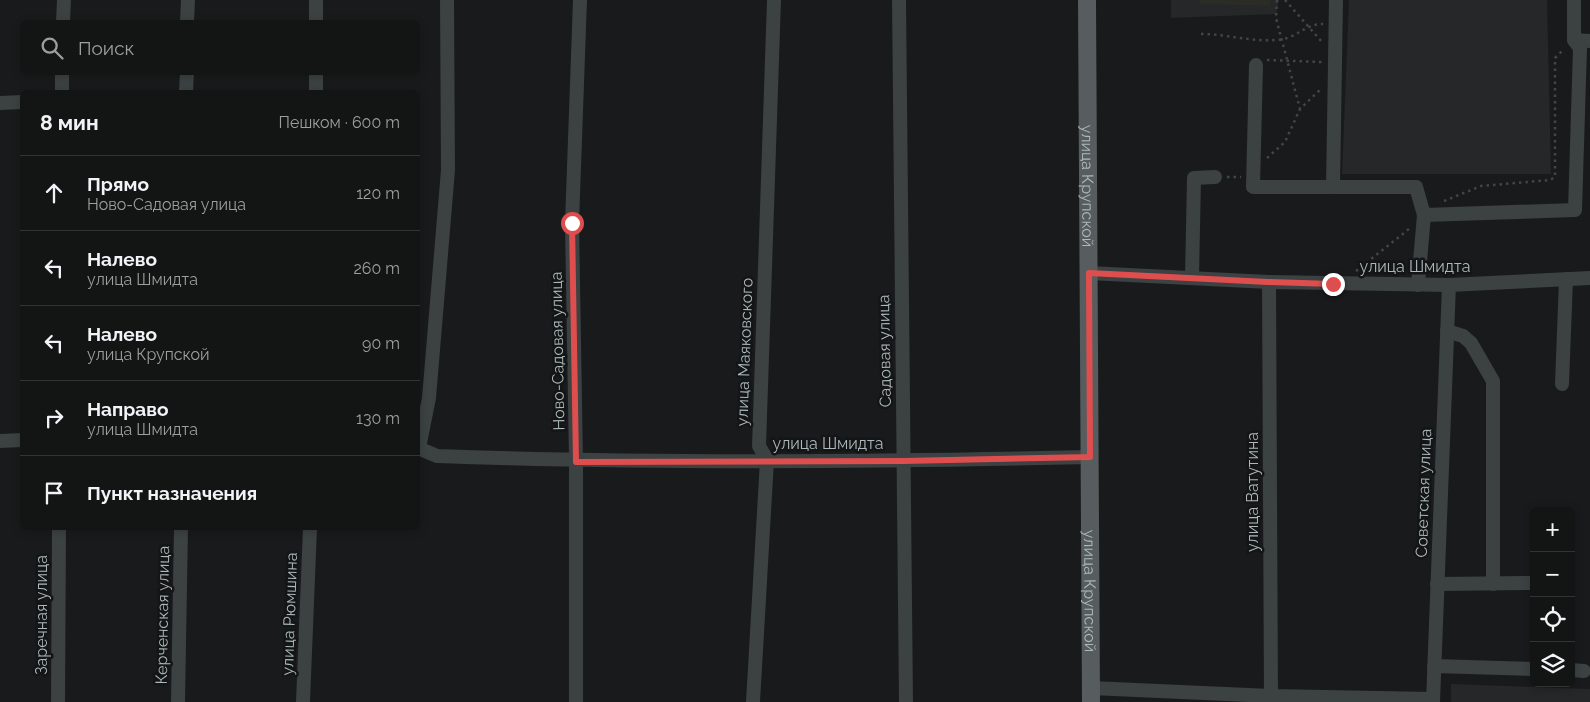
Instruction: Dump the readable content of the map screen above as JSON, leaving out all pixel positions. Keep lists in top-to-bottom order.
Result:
{
  "streets": {
    "main road": ["улица Крупской"],
    "street": [
      "улица Шмидта",
      "Ново-Садовая улица",
      "Садовая улица",
      "улица Маяковского",
      "улица Ватутина",
      "Советская улица",
      "улица Рюмшина",
      "Заречная улица",
      "Керченская улица"
    ]
  },
  "crossings": [
    ["улица Крупской", "улица Шмидта"],
    ["улица Шмидта", "Ново-Садовая улица"],
    ["улица Шмидта", "Садовая улица"],
    ["улица Шмидта", "улица Маяковского"],
    ["улица Шмидта", "улица Ватутина"],
    ["улица Шмидта", "Советская улица"]
  ],
  "page": {
    "search": "Поиск",
    "heading": ["8 мин", "Пешком · 600 m"],
    "list": [
      ["Прямо", "Ново-Садовая улица", "120 m"],
      ["Налево", "улица Шмидта", "260 m"],
      ["Налево", "улица Крупской", "90 m"],
      ["Направо", "улица Шмидта", "130 m"],
      "Пункт назначения"
    ],
    "map_buttons": ["+", "−"]
  }
}
